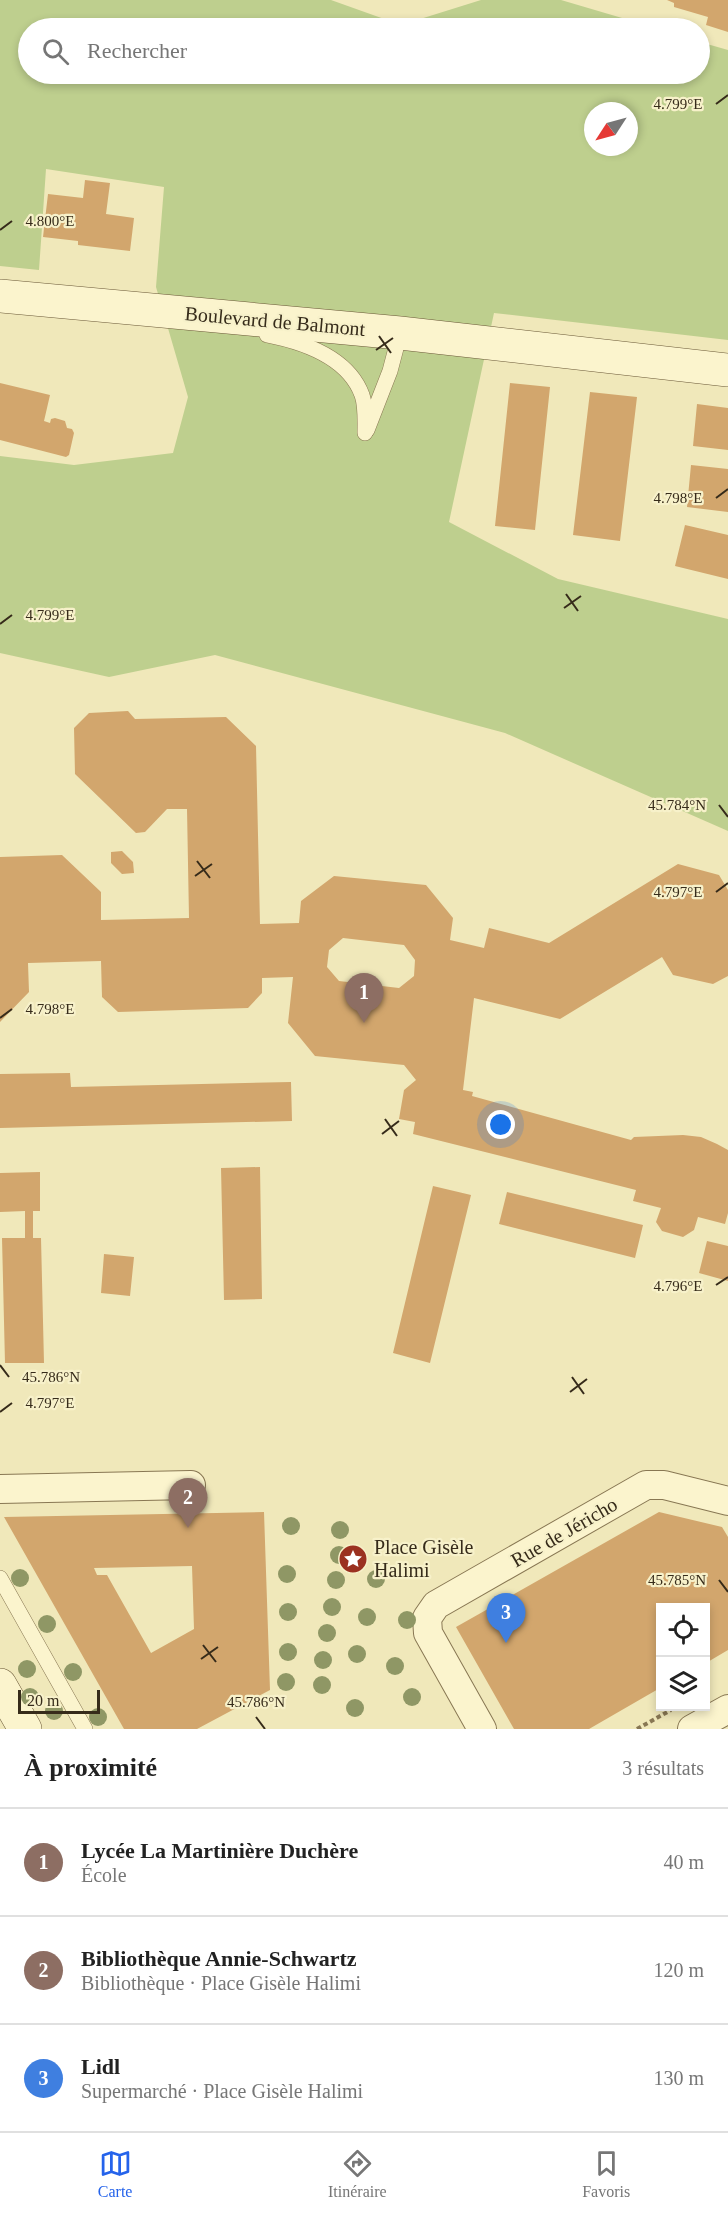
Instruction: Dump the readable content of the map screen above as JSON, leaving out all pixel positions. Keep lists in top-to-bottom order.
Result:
{
  "streets": {
    "street": ["Boulevard de Balmont", "Rue de Jéricho"]
  },
  "places": {
    "place": ["Place Gisèle Halimi"]
  },
  "scale_bar": "20 m",
  "north": "bottom left",
  "page": {
    "search": "Rechercher",
    "pins": ["1", "2", "3"],
    "scale": "20 m",
    "heading": ["À proximité", "3 résultats"],
    "list": [
      {
        "mark": "1",
        "name": "Lycée La Martinière Duchère",
        "note": "École",
        "value": "40 m"
      },
      {
        "mark": "2",
        "name": "Bibliothèque Annie-Schwartz",
        "note": "Bibliothèque · Place Gisèle Halimi",
        "value": "120 m"
      },
      {
        "mark": "3",
        "name": "Lidl",
        "note": "Supermarché · Place Gisèle Halimi",
        "value": "130 m"
      }
    ],
    "nav": ["Carte", "Itinéraire", "Favoris"]
  },
  "coordinates": [
    "4.799°E",
    "4.800°E",
    "4.798°E",
    "45.784°N",
    "4.797°E",
    "4.796°E",
    "45.786°N",
    "45.785°N"
  ]
}
